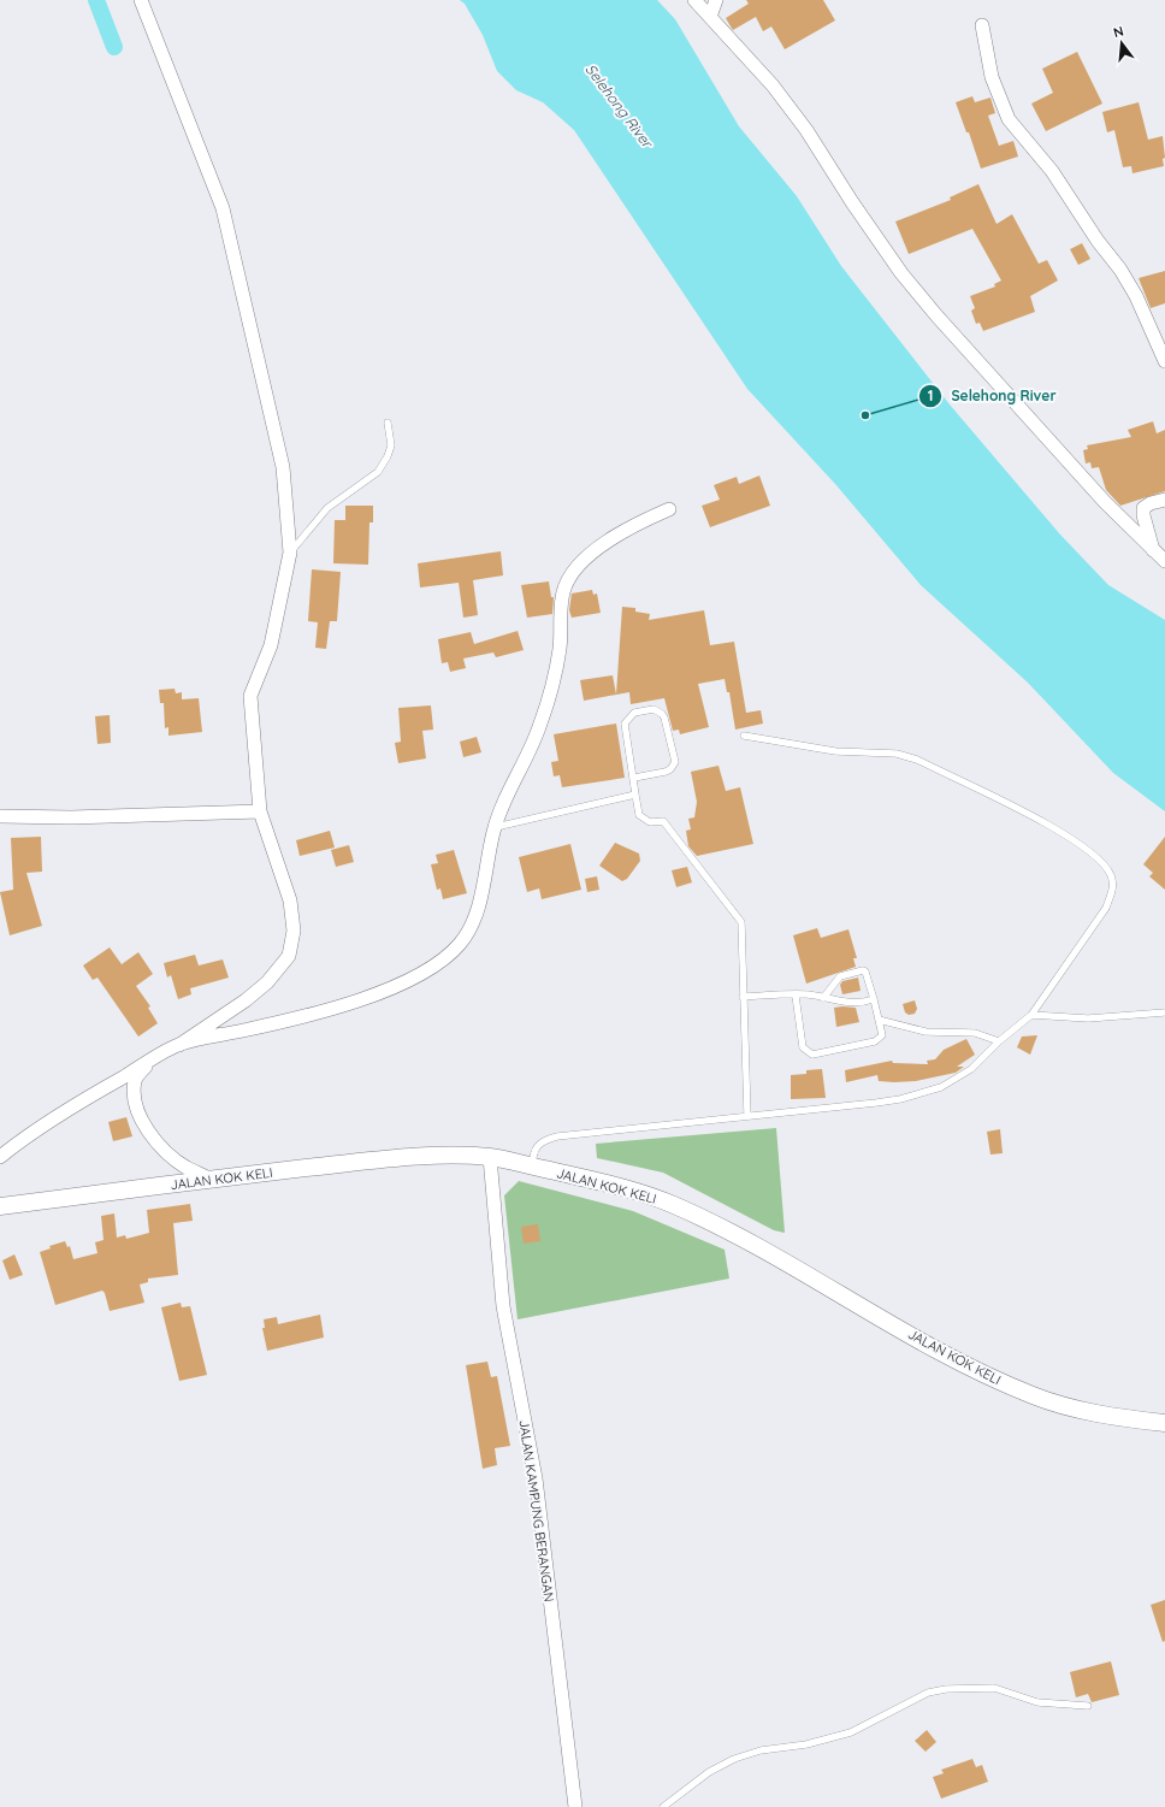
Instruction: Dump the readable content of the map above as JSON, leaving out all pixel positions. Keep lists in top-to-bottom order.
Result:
{
  "streets": {
    "street": ["JALAN KOK KELI", "JALAN KAMPUNG BERANGAN"]
  },
  "crossings": [
    ["JALAN KOK KELI", "JALAN KAMPUNG BERANGAN"]
  ],
  "water": ["Selehong River"],
  "places": ["Selehong River"],
  "north": "top"
}
